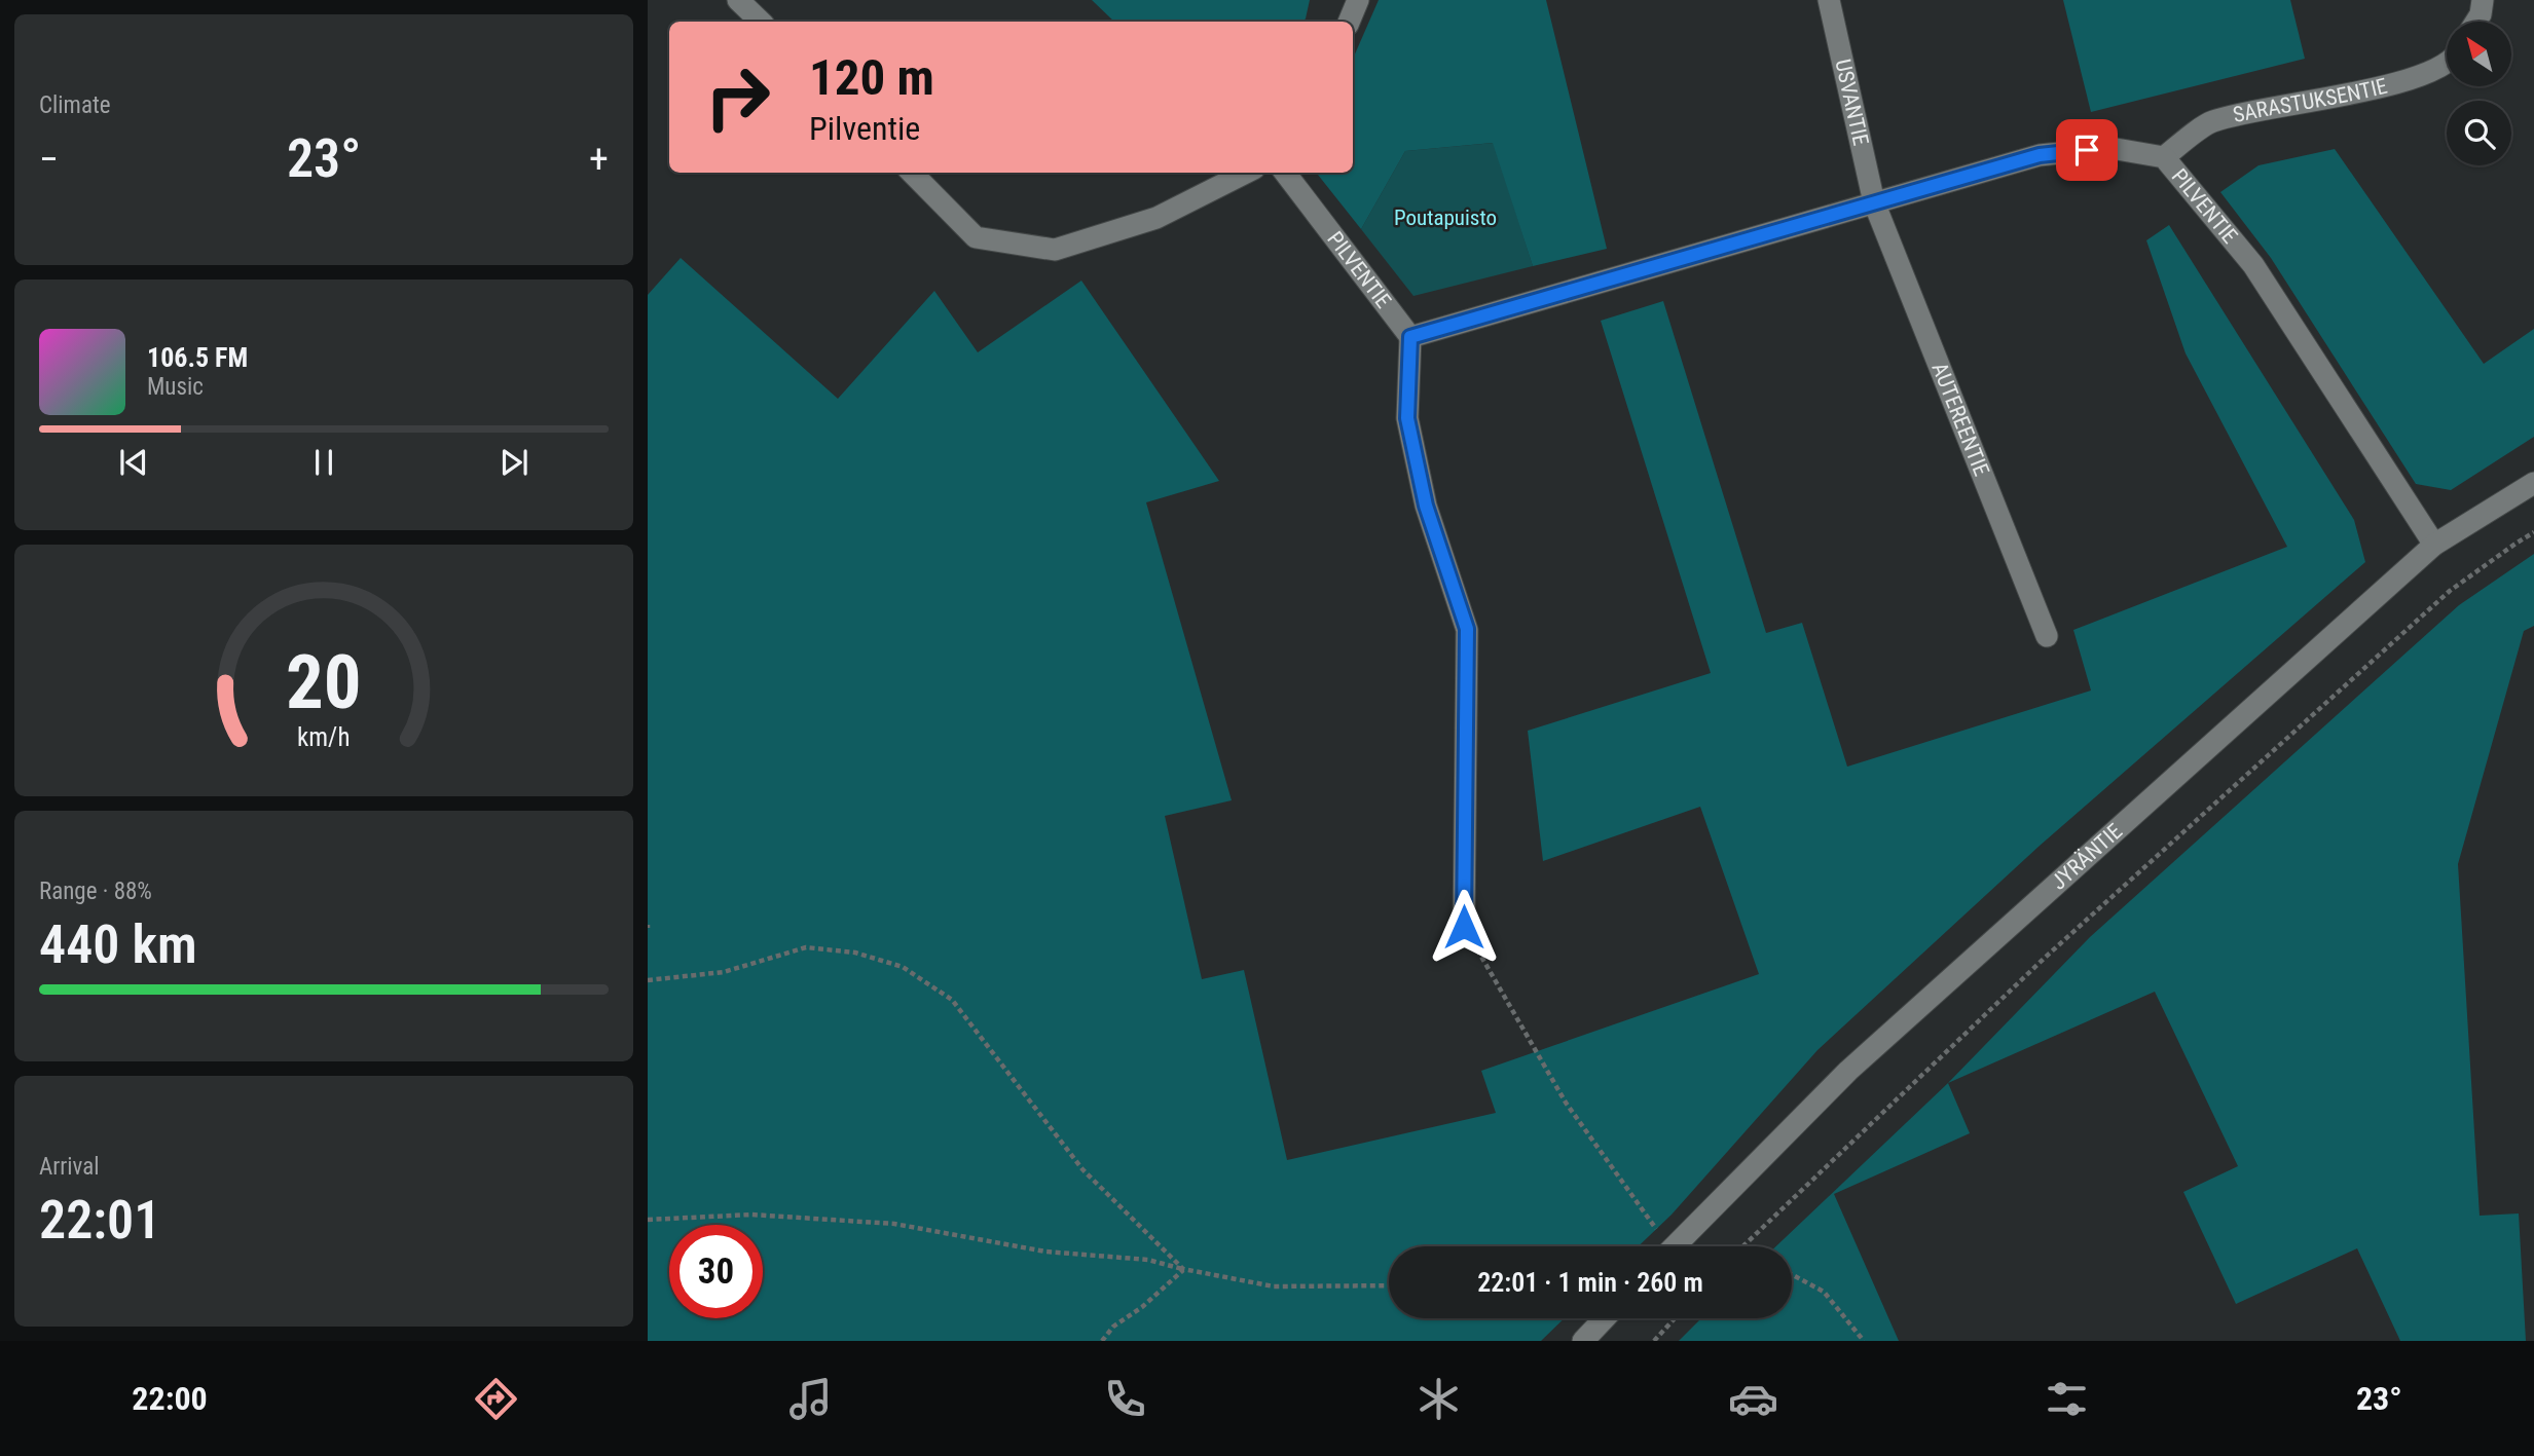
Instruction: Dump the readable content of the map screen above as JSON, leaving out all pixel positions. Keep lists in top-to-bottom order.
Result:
{
  "streets": {
    "street": [
      "USVANTIE",
      "SARASTUKSENTIE",
      "PILVENTIE",
      "AUTEREENTIE",
      "JYRÄNTIE"
    ]
  },
  "crossings": [
    ["USVANTIE", "PILVENTIE"],
    ["USVANTIE", "AUTEREENTIE"],
    ["SARASTUKSENTIE", "PILVENTIE"],
    ["PILVENTIE", "AUTEREENTIE"],
    ["PILVENTIE", "JYRÄNTIE"]
  ],
  "parks": ["Poutapuisto"],
  "north": "top left",
  "page": {
    "tile": [
      "Climate",
      ["Range · 88%", "440 km"],
      ["Arrival", "22:01"]
    ],
    "turn": ["120 m", "Pilventie"],
    "heat": ["−", "23°", "+"],
    "song": ["106.5 FM", "Music"],
    "limit": "30",
    "trip": "22:01 · 1 min · 260 m",
    "tabs": ["22:00", "23°"],
    "gauge": ["20", "km/h"]
  }
}
